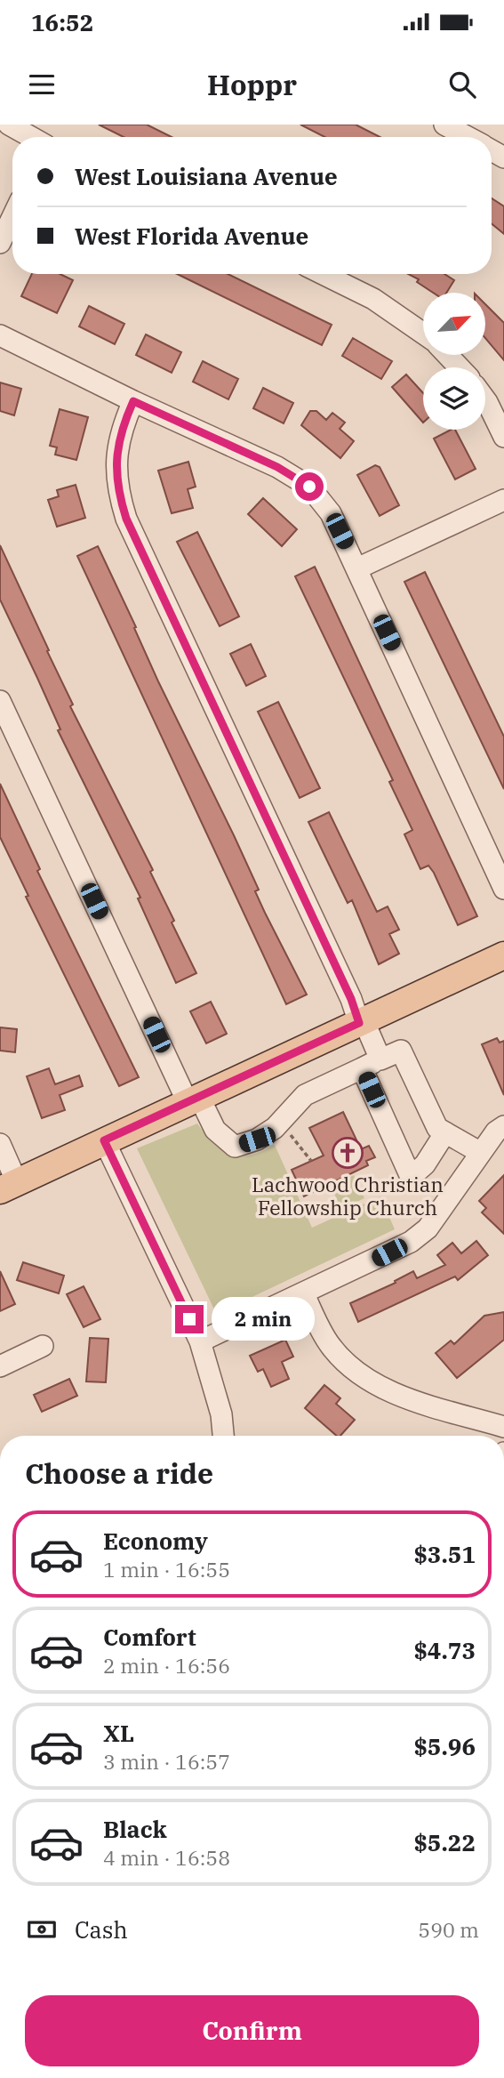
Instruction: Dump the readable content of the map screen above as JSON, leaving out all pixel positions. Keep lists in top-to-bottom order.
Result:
{
  "places": {
    "church": ["Lachwood Christian Fellowship Church"]
  },
  "north": "top right",
  "page": {
    "status": "16:52",
    "header": "Hoppr",
    "banner": ["West Louisiana Avenue", "West Florida Avenue"],
    "bubble": "2 min",
    "heading": "Choose a ride",
    "list": [
      {
        "name": "Economy",
        "note": "1 min · 16:55",
        "value": "$3.51"
      },
      {
        "name": "Comfort",
        "note": "2 min · 16:56",
        "value": "$4.73"
      },
      {
        "name": "XL",
        "note": "3 min · 16:57",
        "value": "$5.96"
      },
      {
        "name": "Black",
        "note": "4 min · 16:58",
        "value": "$5.22"
      }
    ],
    "pay": ["Cash", "590 m"],
    "buttons": "Confirm"
  }
}
